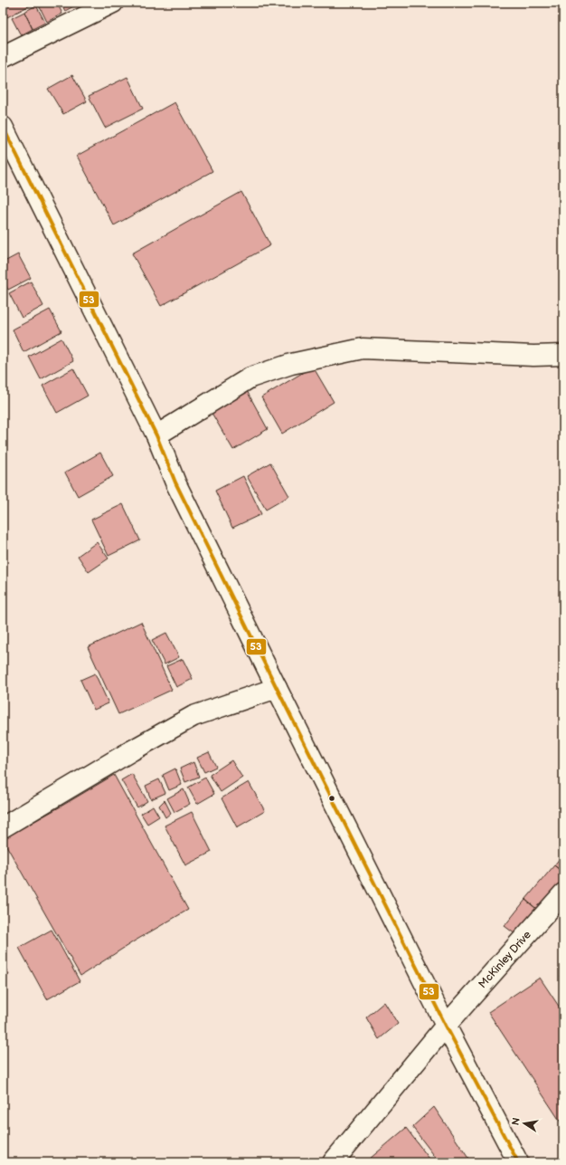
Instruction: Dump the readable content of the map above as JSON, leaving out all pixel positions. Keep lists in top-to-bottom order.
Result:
{
  "streets": {
    "main road": ["McKinley Drive"]
  },
  "lines": ["transit line 53"],
  "north": "left"
}
